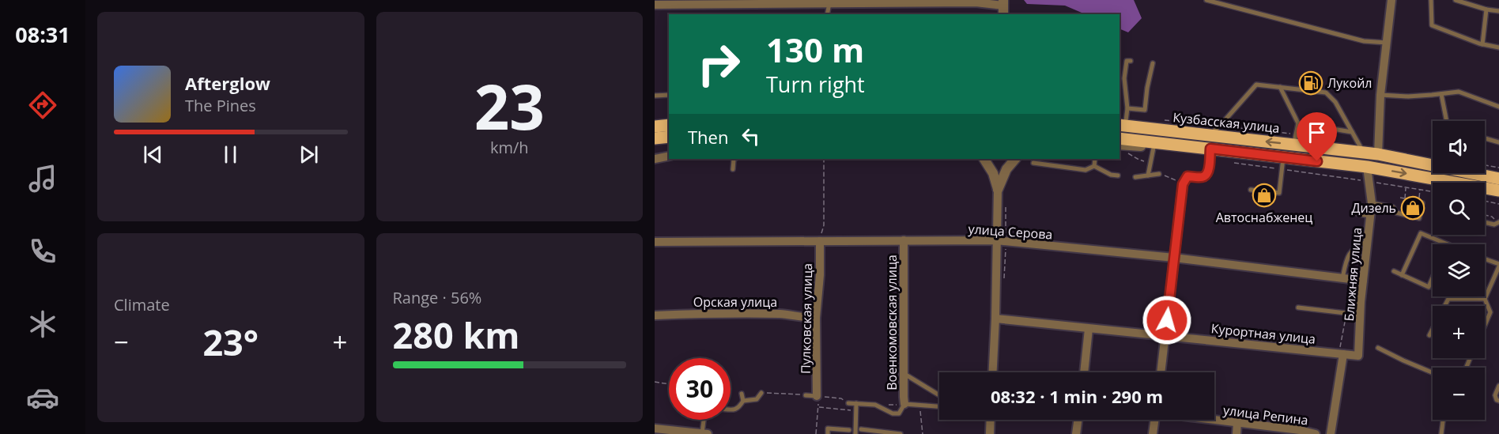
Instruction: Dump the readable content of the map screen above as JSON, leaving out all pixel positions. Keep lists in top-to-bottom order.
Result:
{
  "streets": {
    "main road": ["Кузбасская улица"],
    "street": [
      "улица Серова",
      "Ближняя улица",
      "Орская улица",
      "Пулковская улица",
      "Военкомовская улица",
      "Курортная улица",
      "улица Репина"
    ]
  },
  "crossings": [
    ["Кузбасская улица", "Ближняя улица"],
    ["улица Серова", "Ближняя улица"],
    ["улица Серова", "Пулковская улица"],
    ["улица Серова", "Военкомовская улица"],
    ["Ближняя улица", "Курортная улица"],
    ["Орская улица", "Пулковская улица"]
  ],
  "places": {
    "fuel station": ["Лукойл"],
    "shop": ["Автоснабженец", "Дизель"]
  },
  "page": {
    "tabs": "08:31",
    "tile": [
      ["23", "km/h"],
      "Climate",
      ["Range · 56%", "280 km"]
    ],
    "turn": ["130 m", "Turn right"],
    "song": ["Afterglow", "The Pines"],
    "then": "Then",
    "map_buttons": ["+", "−"],
    "heat": ["−", "23°", "+"],
    "limit": "30",
    "trip": "08:32 · 1 min · 290 m"
  }
}
